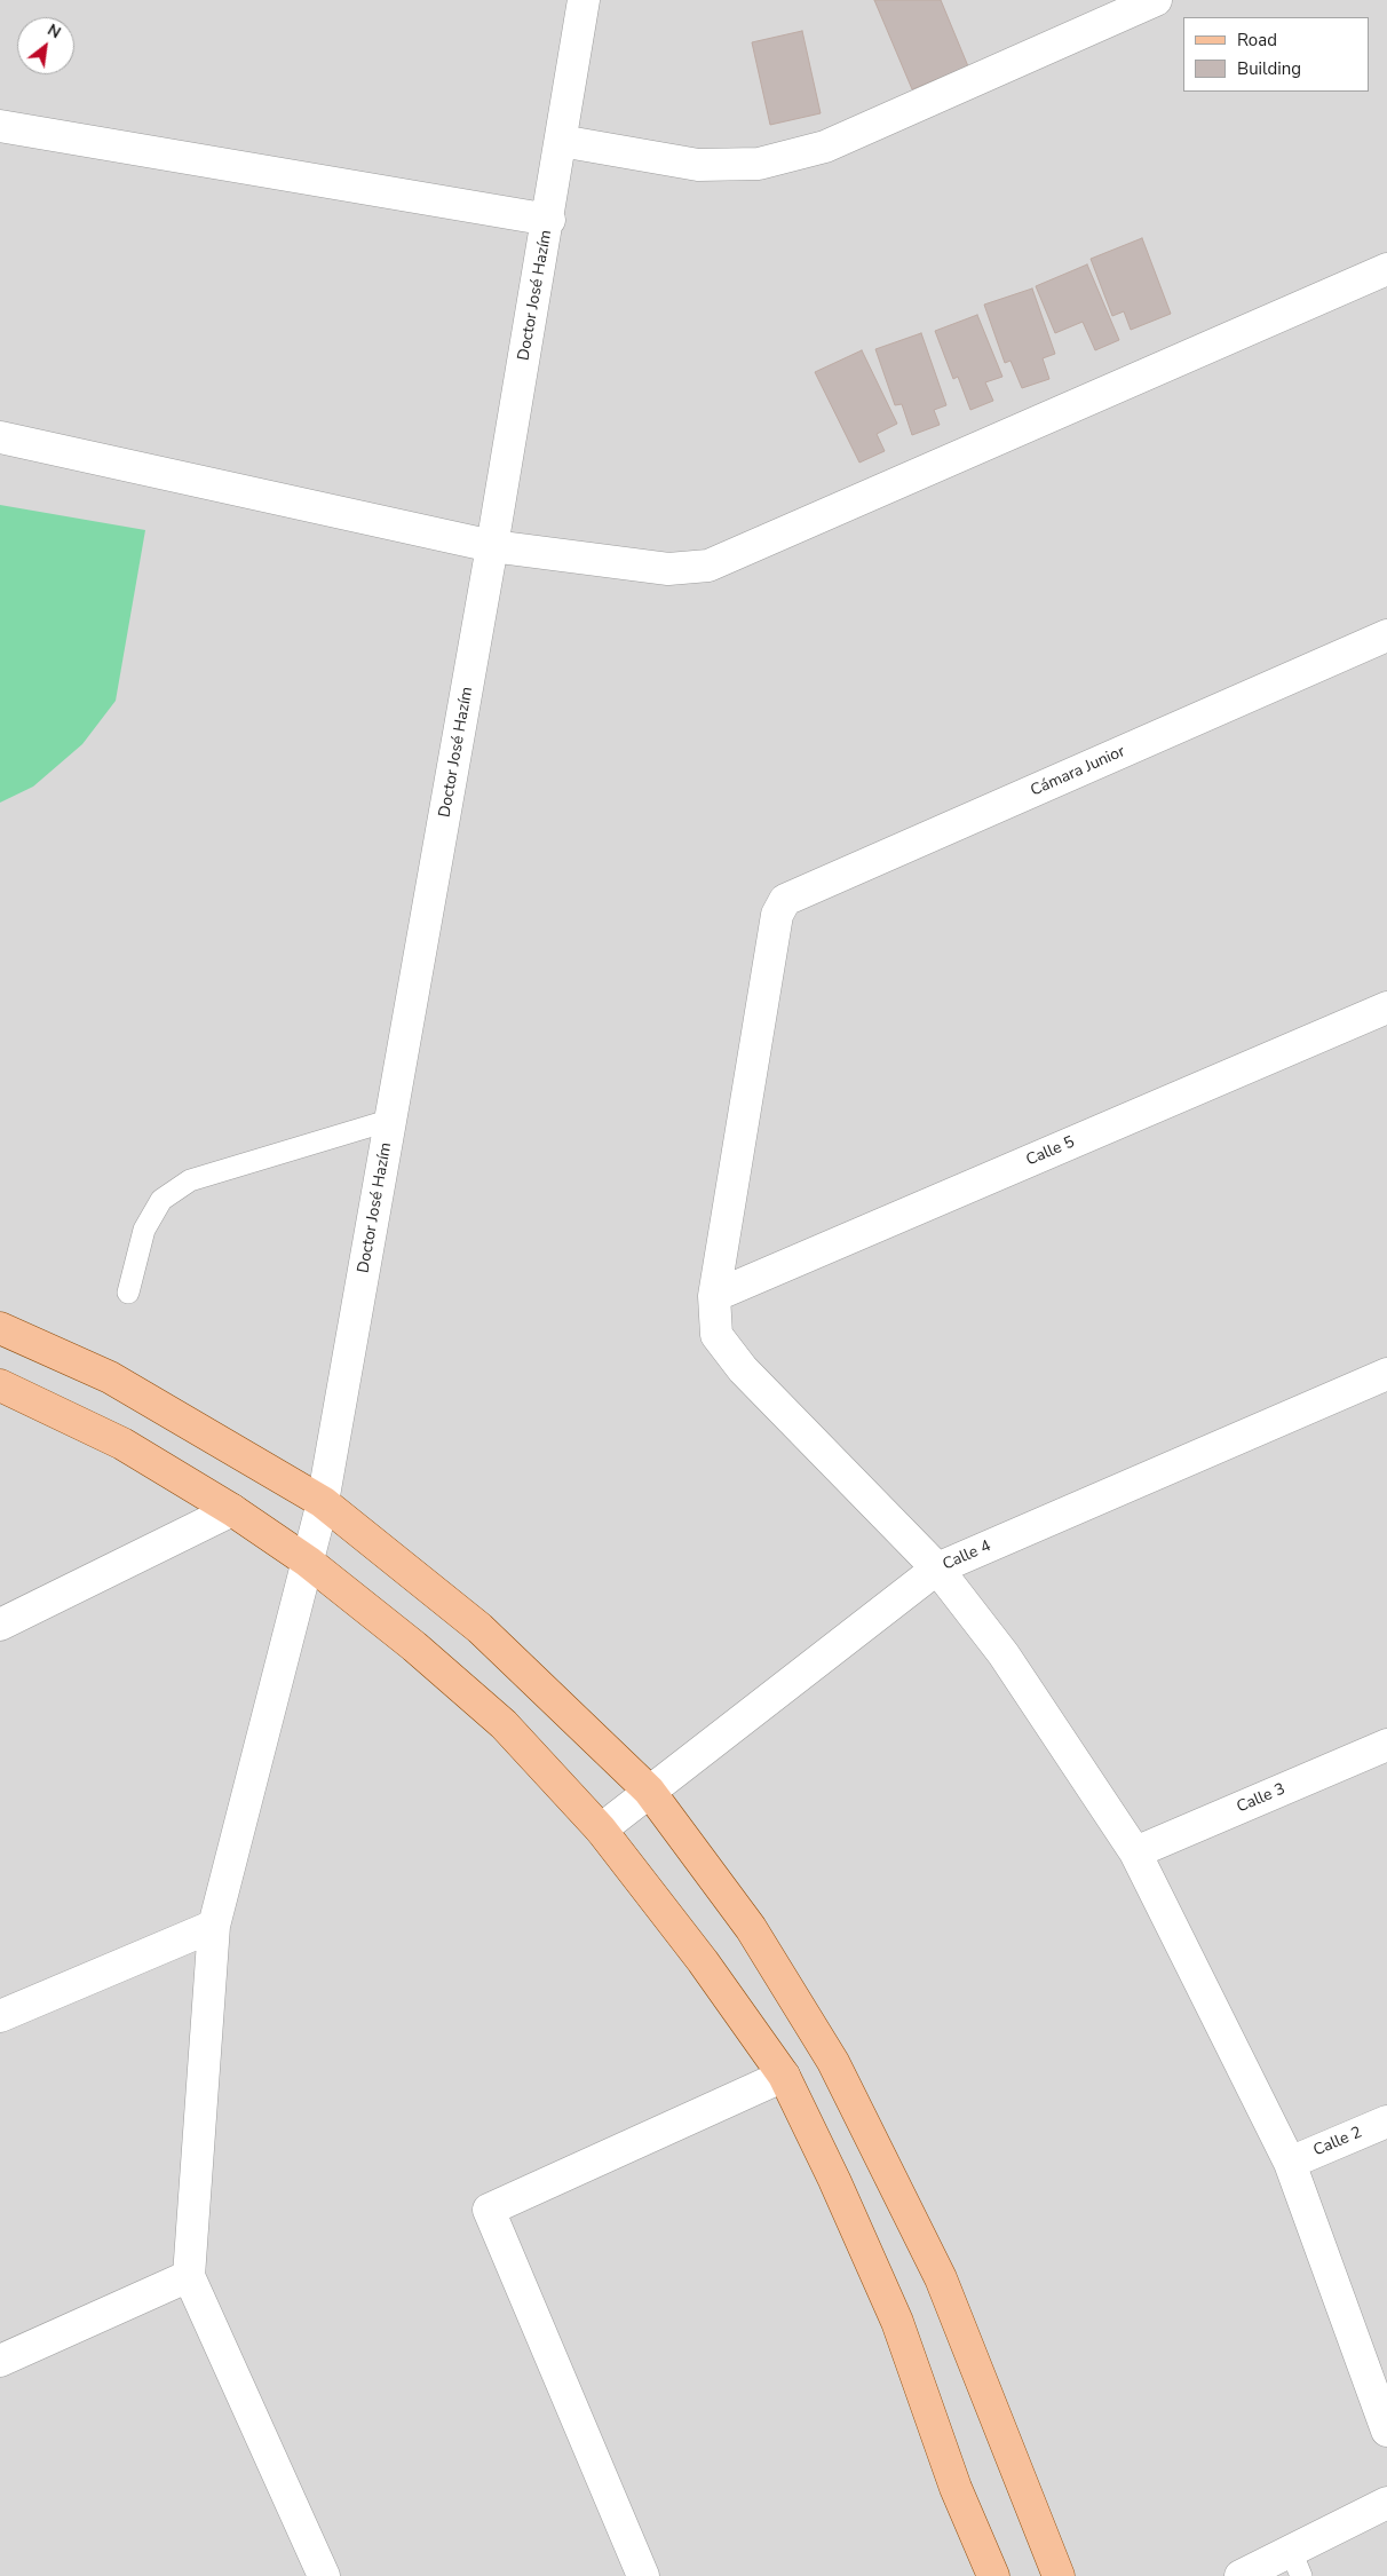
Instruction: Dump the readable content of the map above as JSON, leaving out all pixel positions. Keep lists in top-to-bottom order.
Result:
{
  "streets": {
    "street": [
      "Doctor José Hazím",
      "Cámara Junior",
      "Calle 5",
      "Calle 4",
      "Calle 3",
      "Calle 2"
    ]
  },
  "crossings": [
    ["Cámara Junior", "Calle 5"]
  ],
  "legend": ["Road", "Building"],
  "north": "top right"
}
